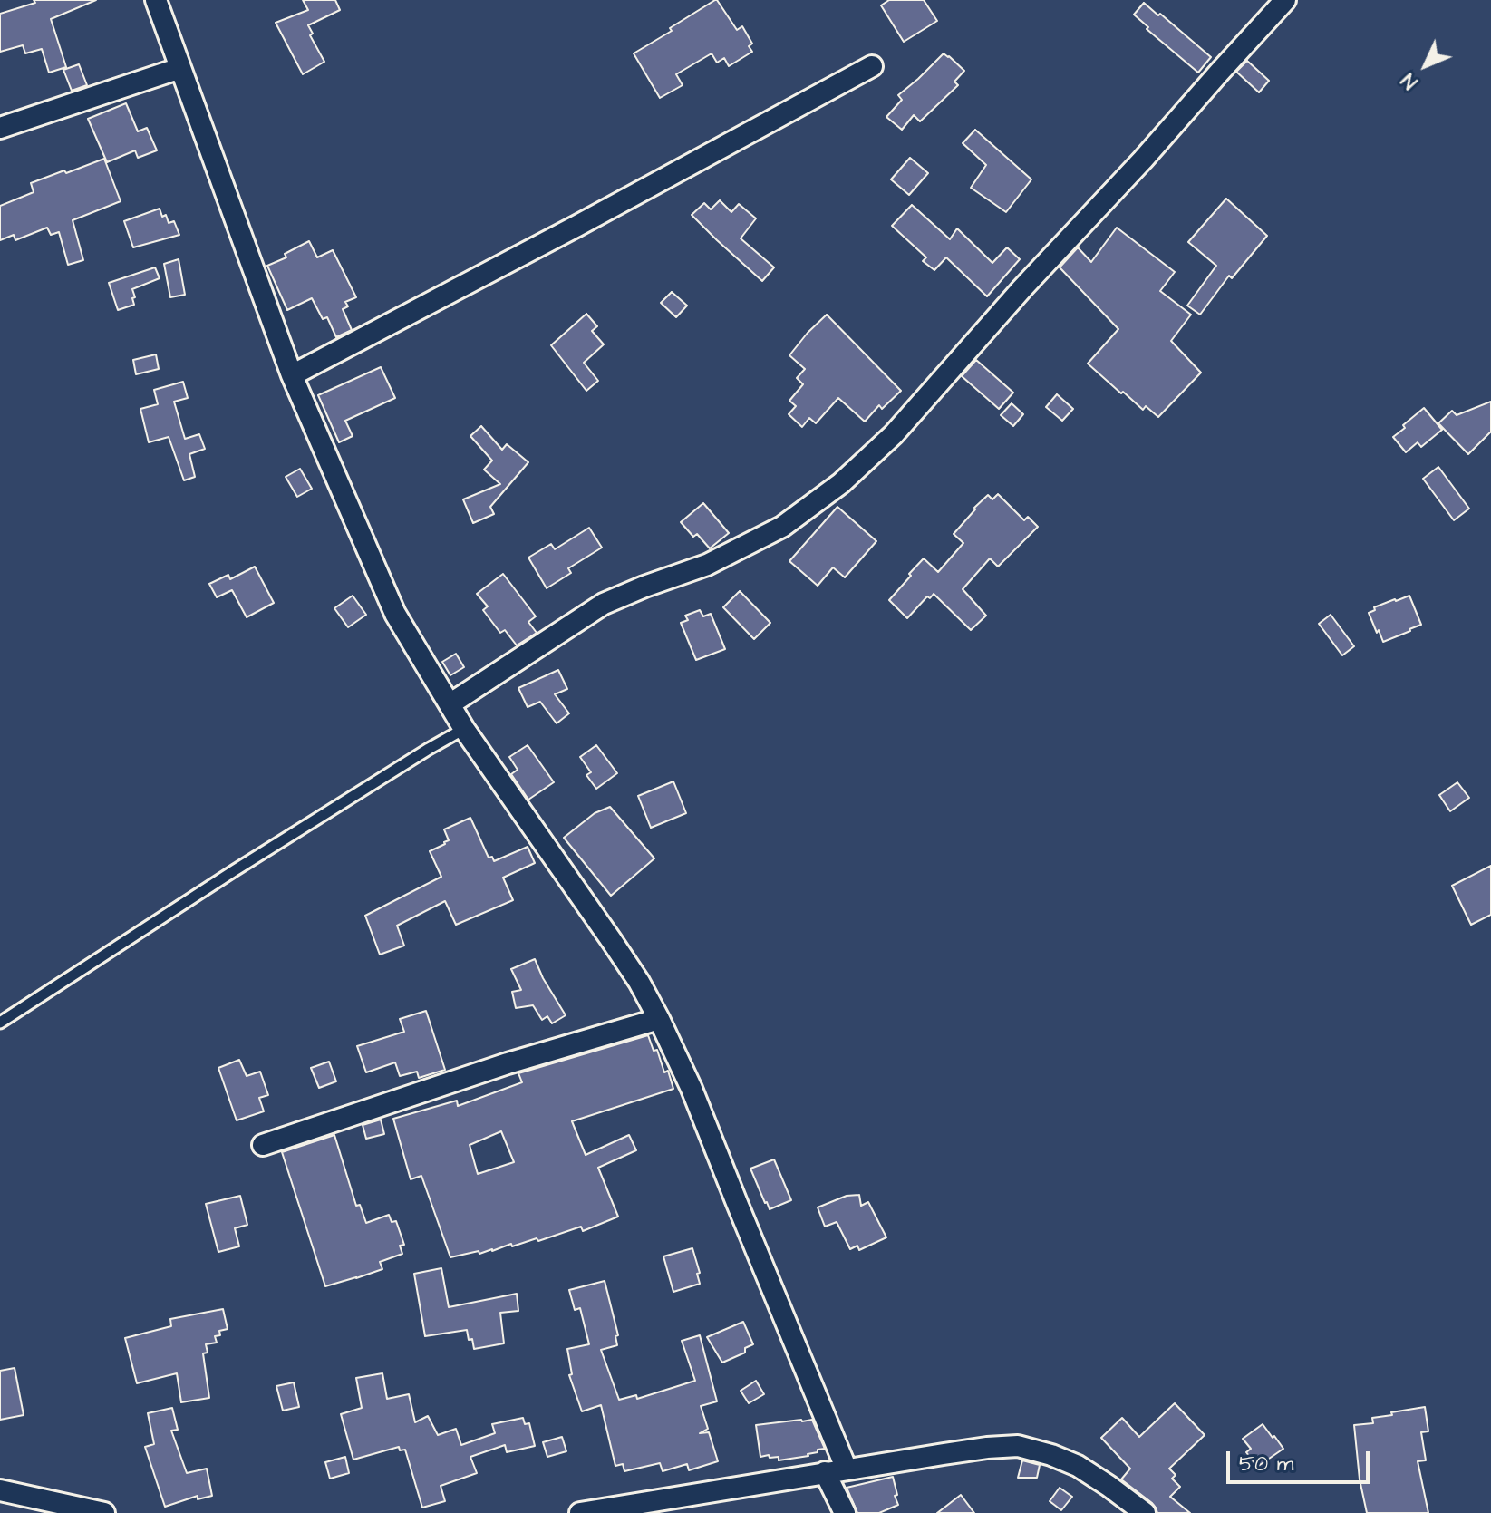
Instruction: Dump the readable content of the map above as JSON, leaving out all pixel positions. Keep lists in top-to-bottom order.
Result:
{
  "scale_bar": "50 m",
  "north": "bottom left"
}
